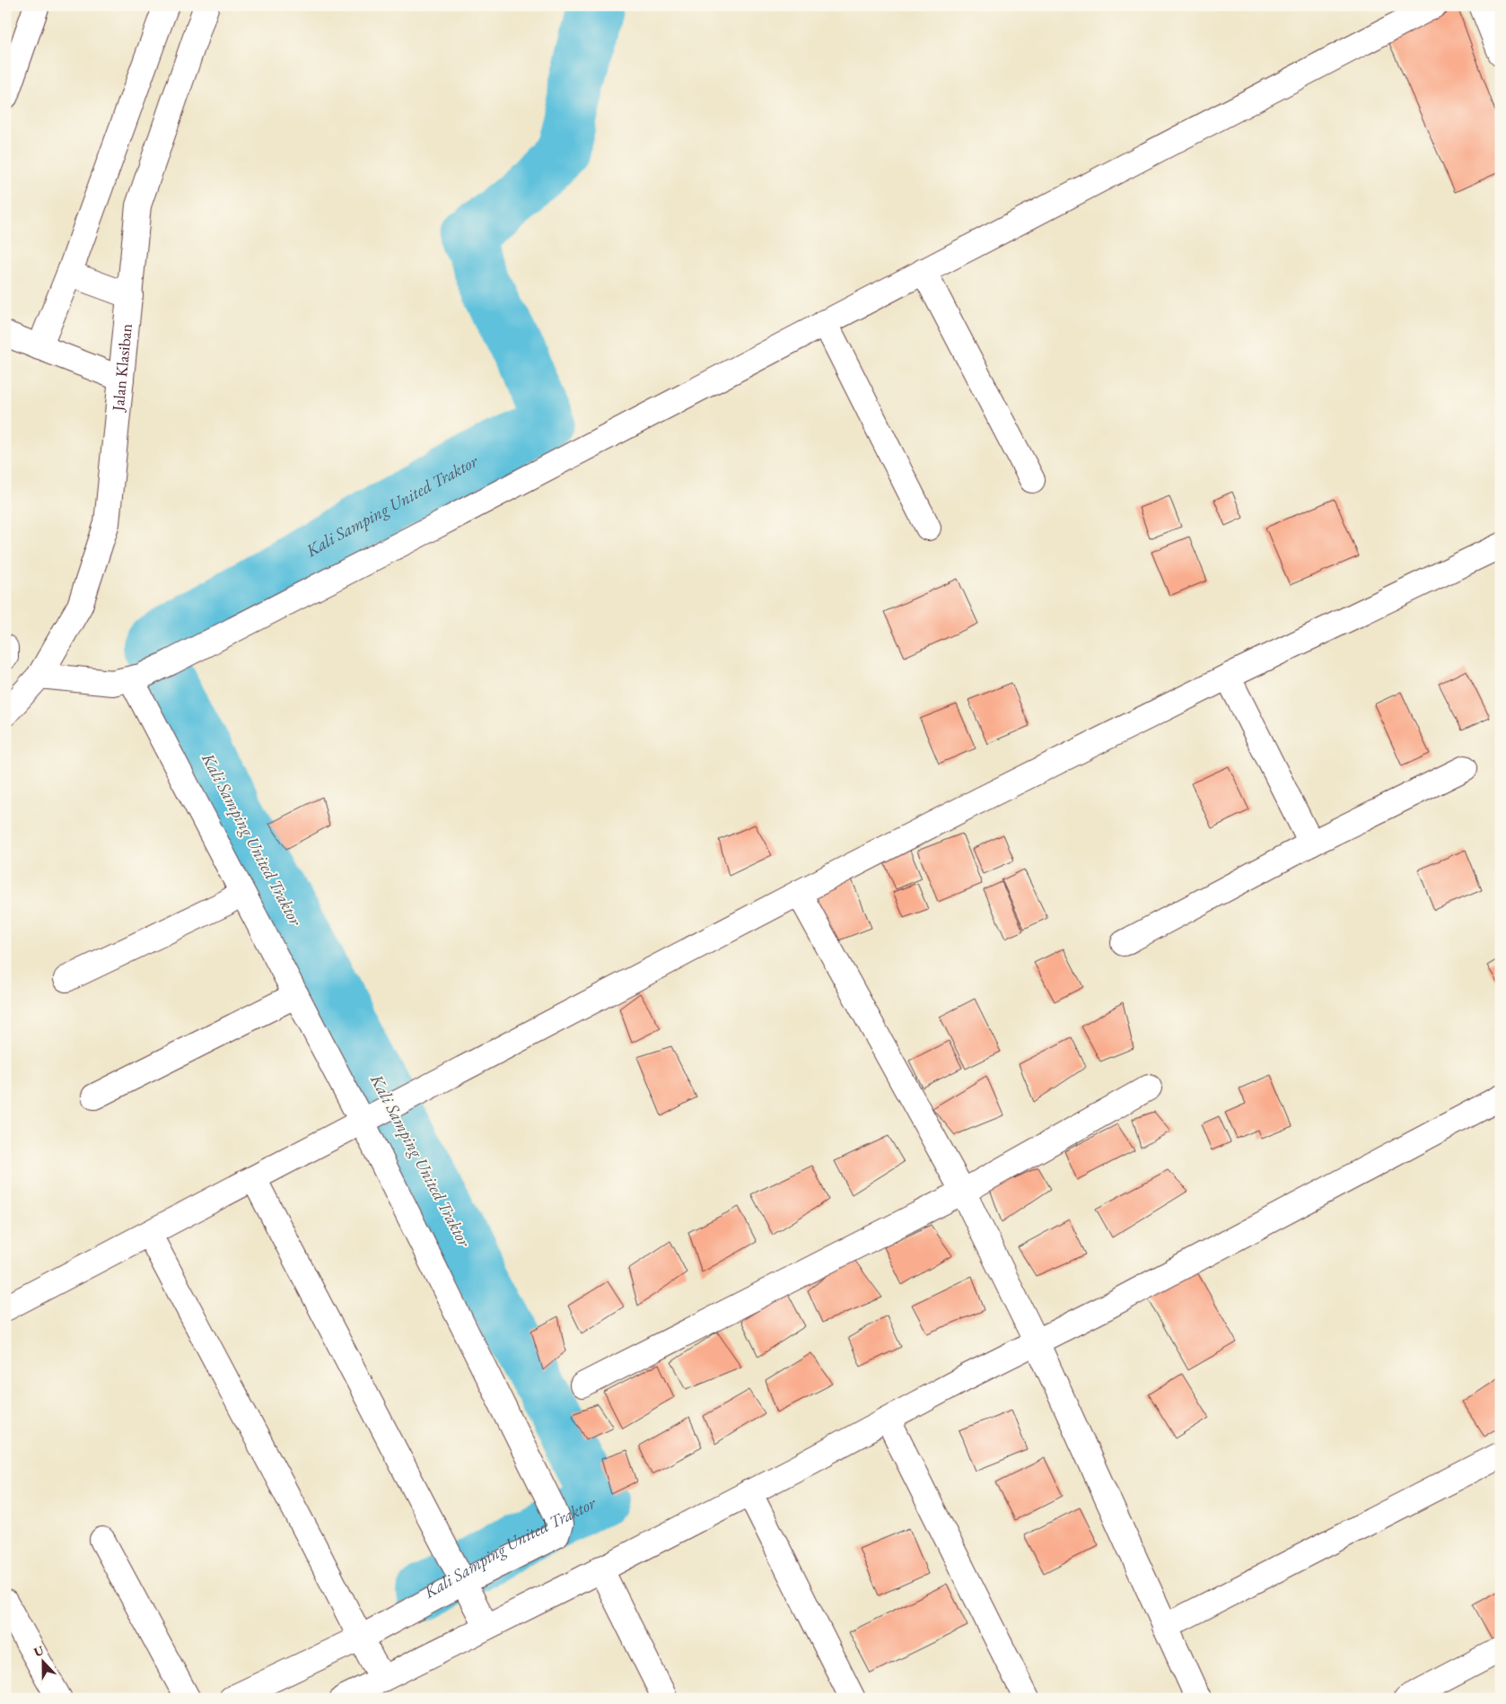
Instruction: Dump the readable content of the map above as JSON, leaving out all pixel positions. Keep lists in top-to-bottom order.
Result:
{
  "streets": {
    "street": ["Jalan Klasiban"]
  },
  "water": ["Kali Samping United Traktor"],
  "north": "top"
}
